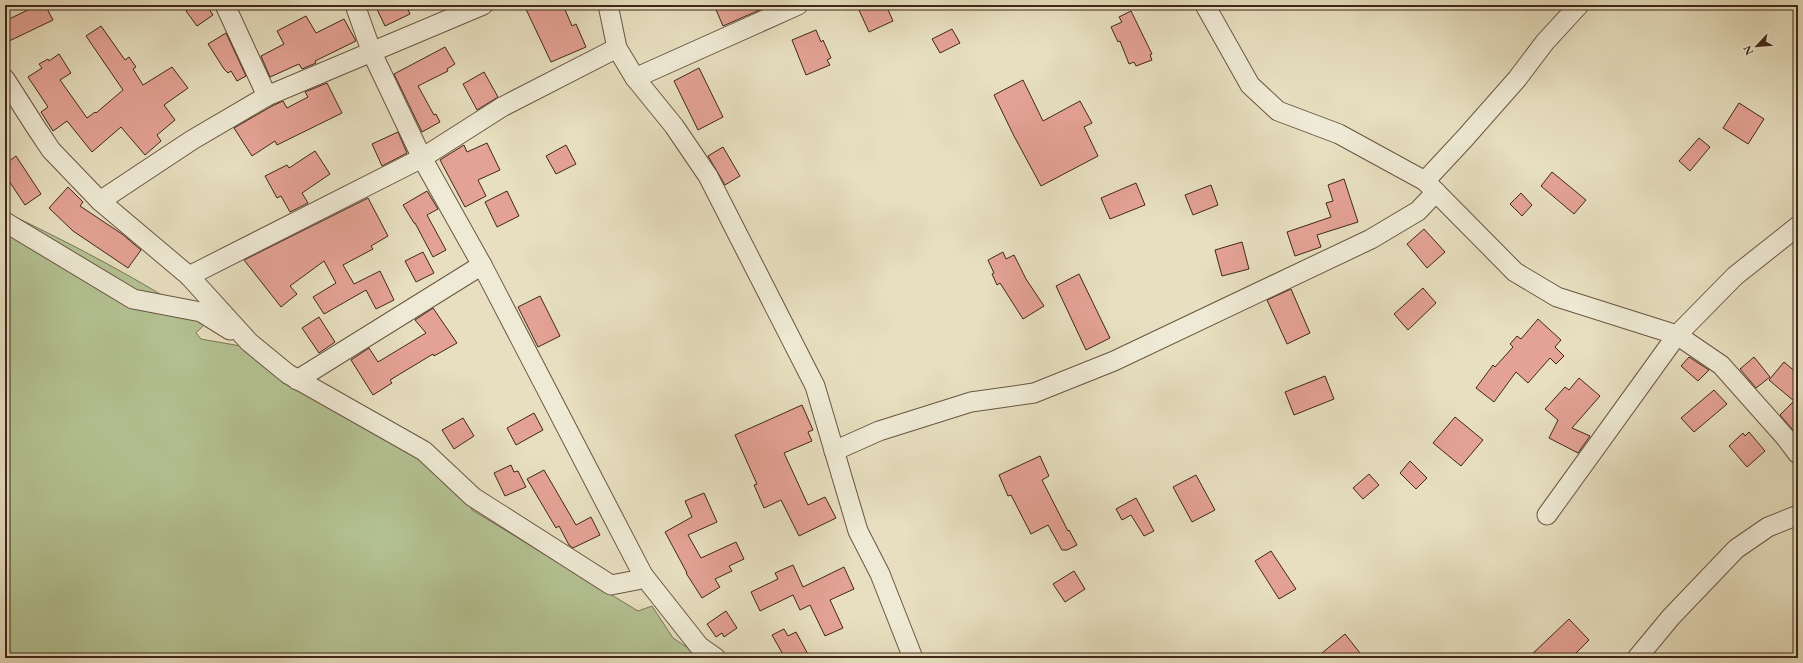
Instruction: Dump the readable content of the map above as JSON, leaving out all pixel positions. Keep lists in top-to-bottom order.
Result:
{
  "north": "bottom left"
}
